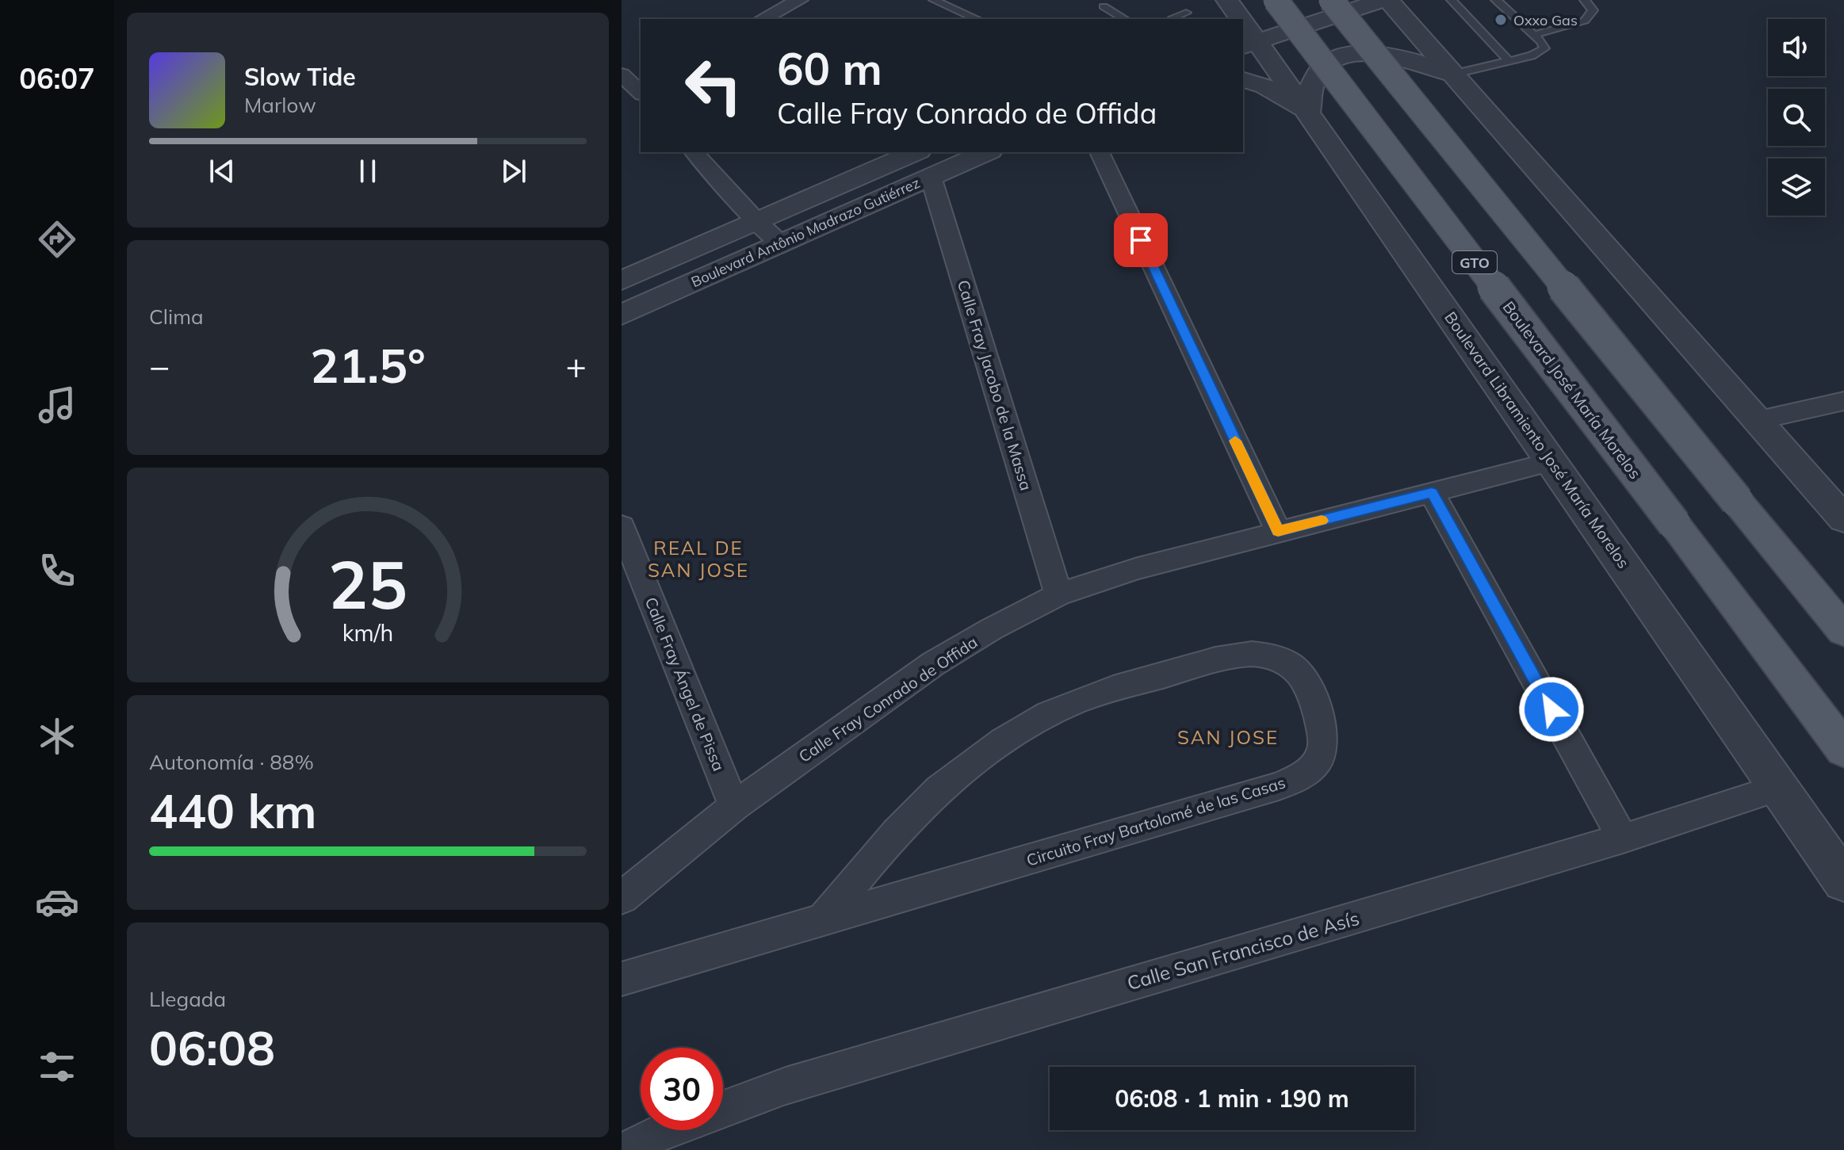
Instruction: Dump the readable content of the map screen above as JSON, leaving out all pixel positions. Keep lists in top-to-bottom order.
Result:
{
  "streets": {
    "main road": ["GTO", "Boulevard José María Morelos"],
    "street": [
      "Boulevard Antônio Madrazo Gutiérrez",
      "Calle Fray Jacobo de la Massa",
      "Boulevard Libramiento José María Morelos",
      "Calle Fray Ángel de Pissa",
      "Calle Fray Conrado de Offida",
      "Circuito Fray Bartolomé de las Casas",
      "Calle San Francisco de Asís"
    ]
  },
  "crossings": [
    ["Boulevard Antônio Madrazo Gutiérrez", "Calle Fray Jacobo de la Massa"],
    ["Calle Fray Jacobo de la Massa", "Calle Fray Conrado de Offida"],
    ["Boulevard Libramiento José María Morelos", "Calle Fray Conrado de Offida"],
    ["Boulevard Libramiento José María Morelos", "Calle San Francisco de Asís"],
    ["Calle Fray Ángel de Pissa", "Calle Fray Conrado de Offida"]
  ],
  "districts": ["REAL DE SAN JOSE", "SAN JOSE"],
  "places": ["Oxxo Gas"],
  "page": {
    "tabs": "06:07",
    "turn": ["60 m", "Calle Fray Conrado de Offida"],
    "song": ["Slow Tide", "Marlow"],
    "tile": [
      "Clima",
      ["Autonomía · 88%", "440 km"],
      ["Llegada", "06:08"]
    ],
    "heat": ["−", "21.5°", "+"],
    "limit": "30",
    "trip": "06:08 · 1 min · 190 m",
    "gauge": ["25", "km/h"]
  }
}
